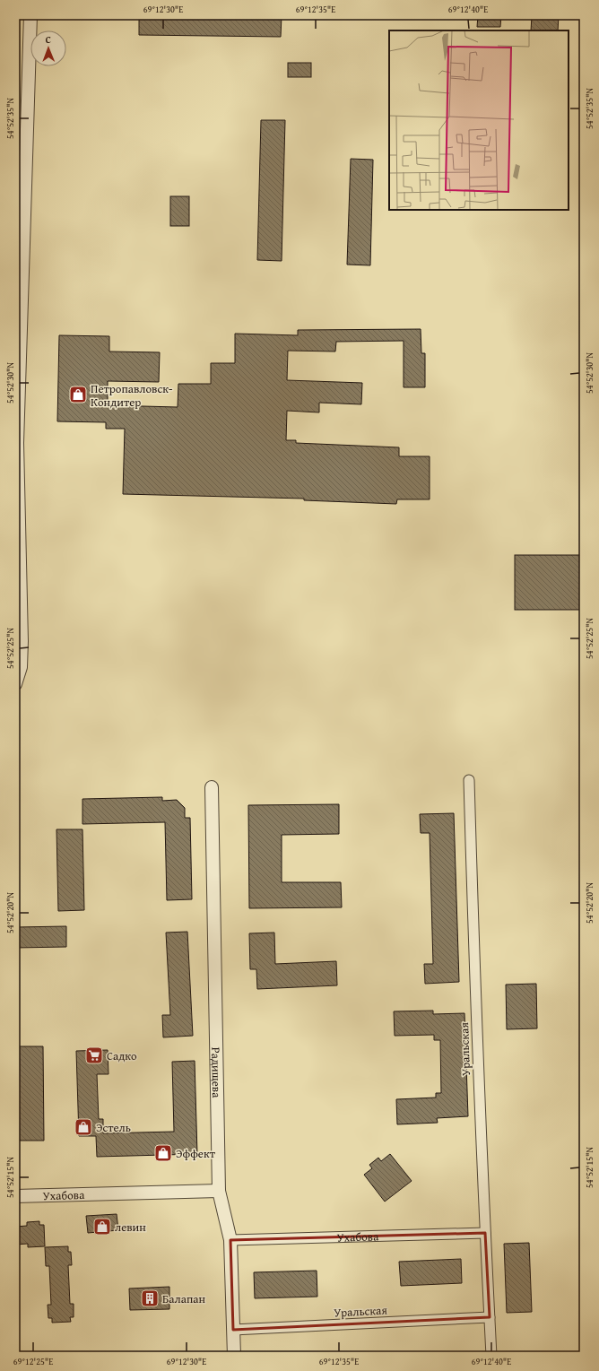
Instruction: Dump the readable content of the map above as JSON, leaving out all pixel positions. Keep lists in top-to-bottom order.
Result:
{
  "streets": {
    "street": ["Уральская", "Радищева", "Ухабова"]
  },
  "crossings": [
    ["Уральская", "Радищева"],
    ["Уральская", "Ухабова"],
    ["Радищева", "Ухабова"]
  ],
  "places": {
    "shop": [
      "Петропавловск- Кондитер",
      "Эстель",
      "Эффект",
      "левин"
    ],
    "supermarket": ["Садко"],
    "building": ["Балапан"]
  },
  "north": "top",
  "coordinates": [
    "69°12'30\"E",
    "69°12'35\"E",
    "69°12'40\"E",
    "54°52'35\"N",
    "54°52'30\"N",
    "54°52'25\"N",
    "54°52'20\"N",
    "54°52'15\"N",
    "69°12'25\"E"
  ]
}
